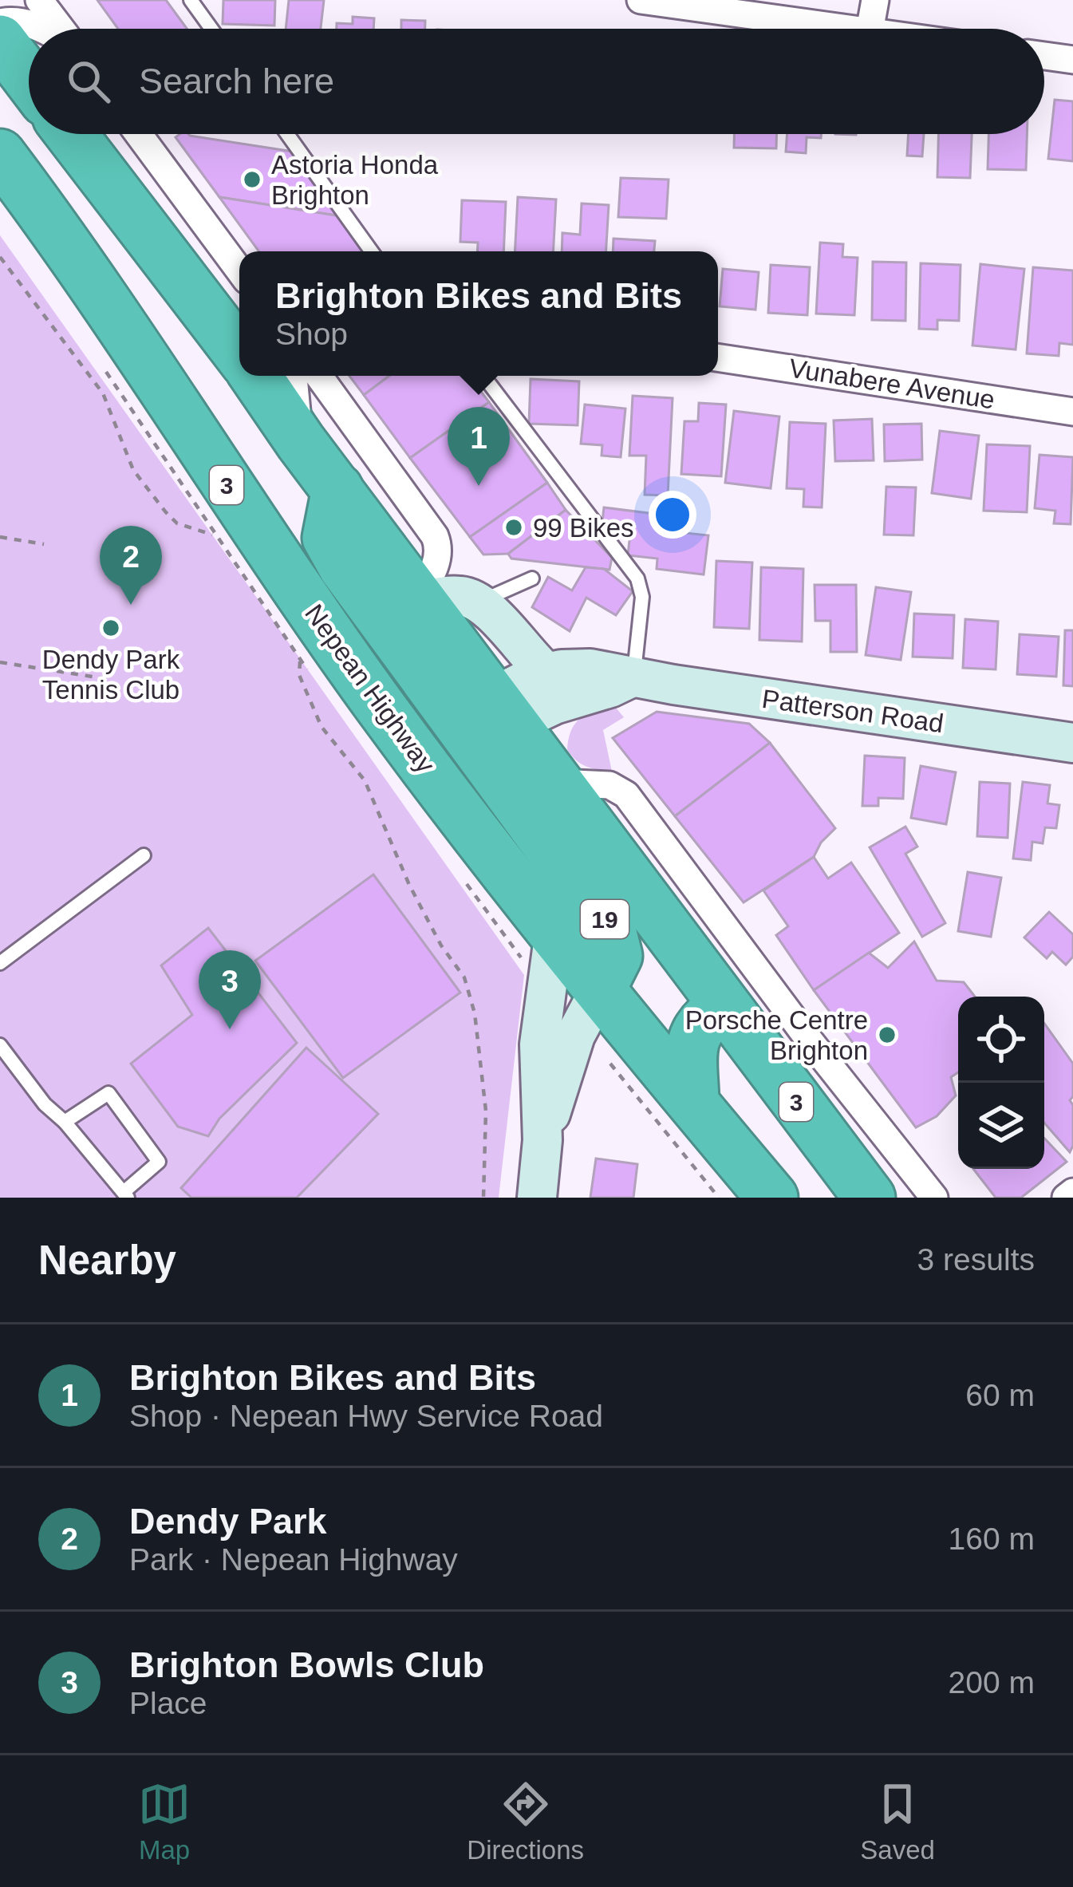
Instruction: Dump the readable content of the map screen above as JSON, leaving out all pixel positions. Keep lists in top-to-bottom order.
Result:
{
  "streets": {
    "highway": ["3", "Nepean Highway", "19"],
    "street": ["Vunabere Avenue", "Patterson Road"]
  },
  "crossings": [
    ["3", "Patterson Road"],
    ["3", "19"],
    ["Nepean Highway", "19"],
    ["Patterson Road", "19"]
  ],
  "places": [
    "Astoria Honda Brighton",
    "99 Bikes",
    "Dendy Park Tennis Club",
    "Porsche Centre Brighton"
  ],
  "page": {
    "search": "Search here",
    "popup": ["Brighton Bikes and Bits", "Shop"],
    "pins": ["1", "2", "3"],
    "heading": ["Nearby", "3 results"],
    "list": [
      {
        "mark": "1",
        "name": "Brighton Bikes and Bits",
        "note": "Shop · Nepean Hwy Service Road",
        "value": "60 m"
      },
      {
        "mark": "2",
        "name": "Dendy Park",
        "note": "Park · Nepean Highway",
        "value": "160 m"
      },
      {
        "mark": "3",
        "name": "Brighton Bowls Club",
        "note": "Place",
        "value": "200 m"
      }
    ],
    "nav": ["Map", "Directions", "Saved"]
  }
}
